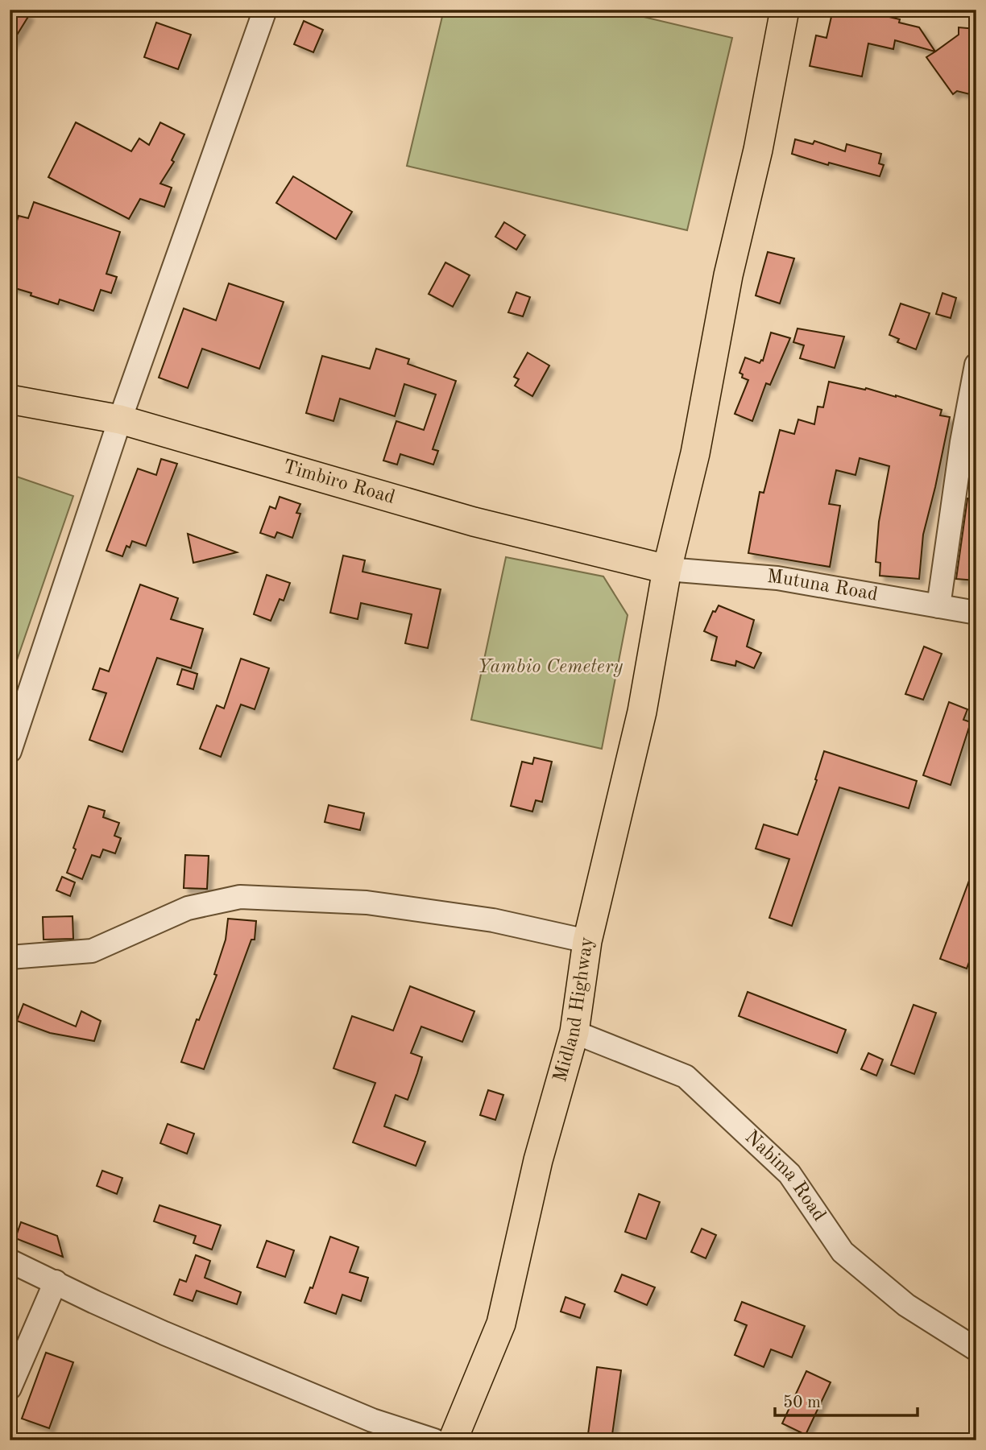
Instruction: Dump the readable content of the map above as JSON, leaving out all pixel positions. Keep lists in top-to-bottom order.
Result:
{
  "streets": {
    "main road": ["Timbiro Road", "Midland Highway"],
    "street": ["Mutuna Road", "Nabima Road"]
  },
  "crossings": [
    ["Timbiro Road", "Mutuna Road"],
    ["Timbiro Road", "Midland Highway"],
    ["Mutuna Road", "Midland Highway"],
    ["Midland Highway", "Nabima Road"]
  ],
  "parks": ["Yambio Cemetery"],
  "scale_bar": "50 m"
}
